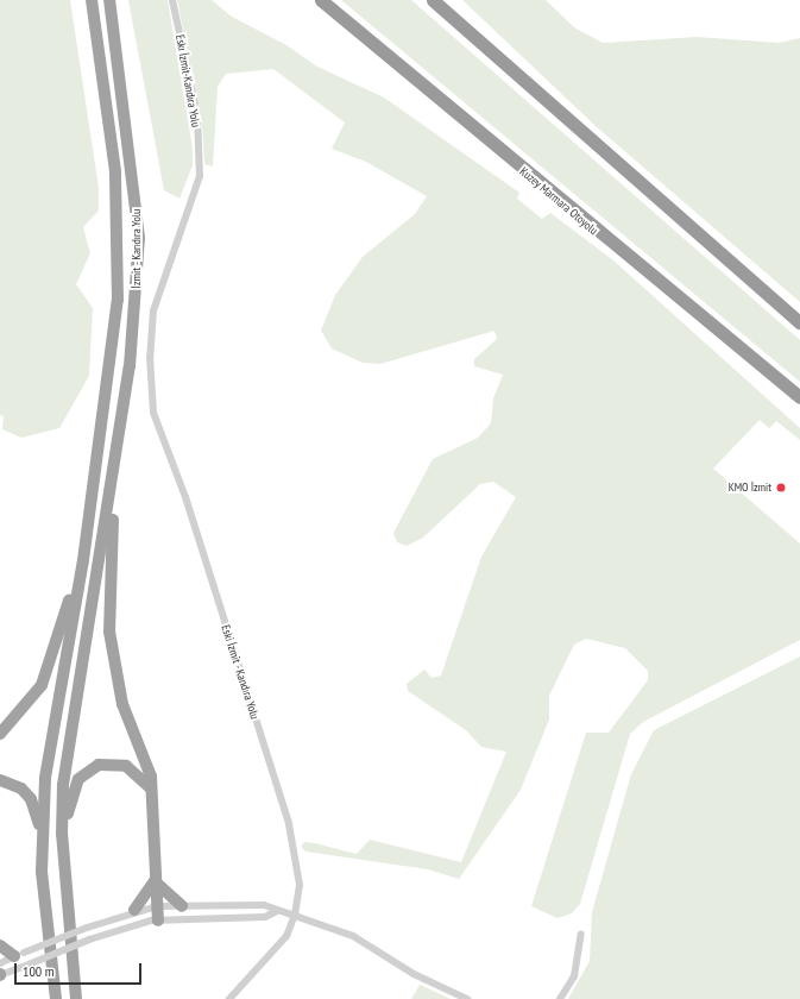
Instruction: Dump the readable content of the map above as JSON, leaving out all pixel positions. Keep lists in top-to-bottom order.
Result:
{
  "streets": {
    "highway": ["Kuzey Marmara Otoyolu", "İzmit - Kandıra Yolu"],
    "street": ["Eskı İzmit-Kandıra Yolu", "Eski İzmit - Kandıra Yolu"]
  },
  "crossings": [
    ["Eskı İzmit-Kandıra Yolu", "Eski İzmit - Kandıra Yolu"]
  ],
  "places": ["KMO İzmit"],
  "scale_bar": "100 m"
}
